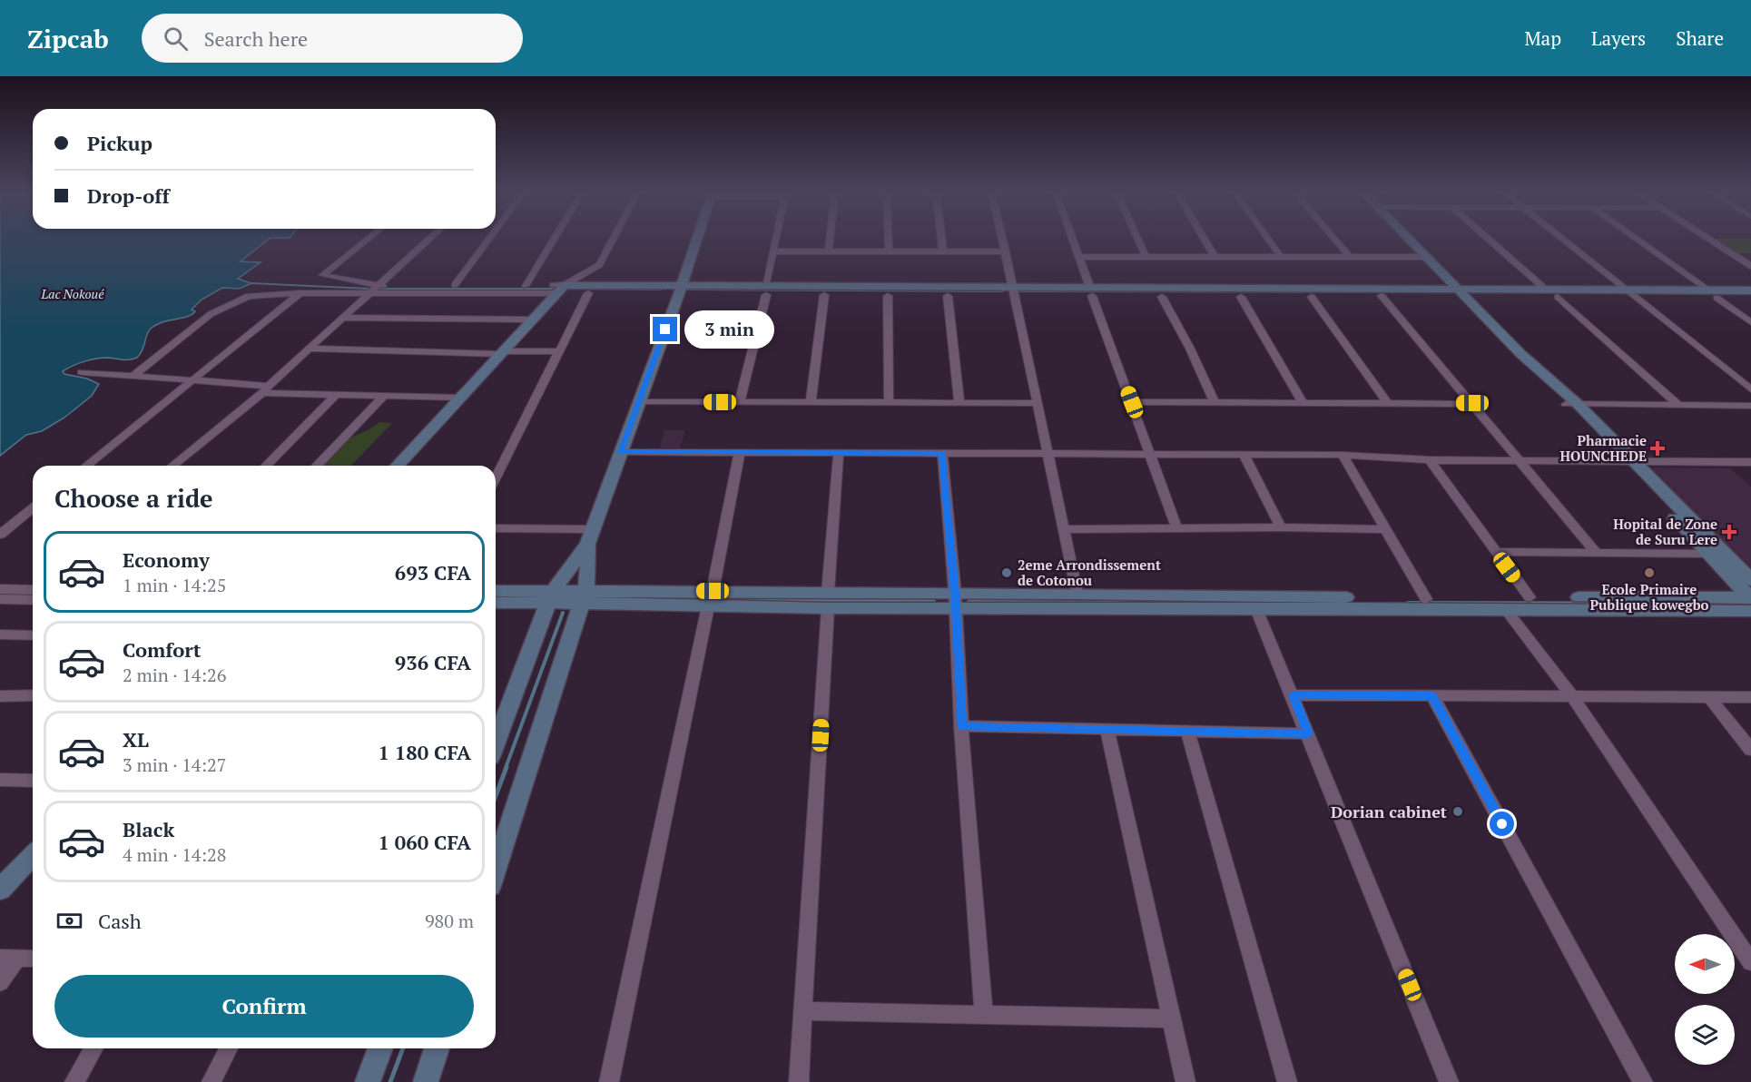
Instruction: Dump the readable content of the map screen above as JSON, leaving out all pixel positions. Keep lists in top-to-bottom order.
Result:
{
  "water": ["Lac Nokoué"],
  "places": {
    "health": ["Pharmacie HOUNCHEDE", "Hopital de Zone de Suru Lere"],
    "other": ["2eme Arrondissement de Cotonou", "Ecole Primaire Publique kowegbo", "Dorian cabinet"]
  },
  "north": "left",
  "page": {
    "header": "Zipcab",
    "search": "Search here",
    "nav": ["Map", "Layers", "Share"],
    "banner": ["Pickup", "Drop-off"],
    "bubble": "3 min",
    "heading": "Choose a ride",
    "list": [
      {
        "name": "Economy",
        "note": "1 min · 14:25",
        "value": "693 CFA"
      },
      {
        "name": "Comfort",
        "note": "2 min · 14:26",
        "value": "936 CFA"
      },
      {
        "name": "XL",
        "note": "3 min · 14:27",
        "value": "1 180 CFA"
      },
      {
        "name": "Black",
        "note": "4 min · 14:28",
        "value": "1 060 CFA"
      }
    ],
    "pay": ["Cash", "980 m"],
    "buttons": "Confirm"
  }
}
